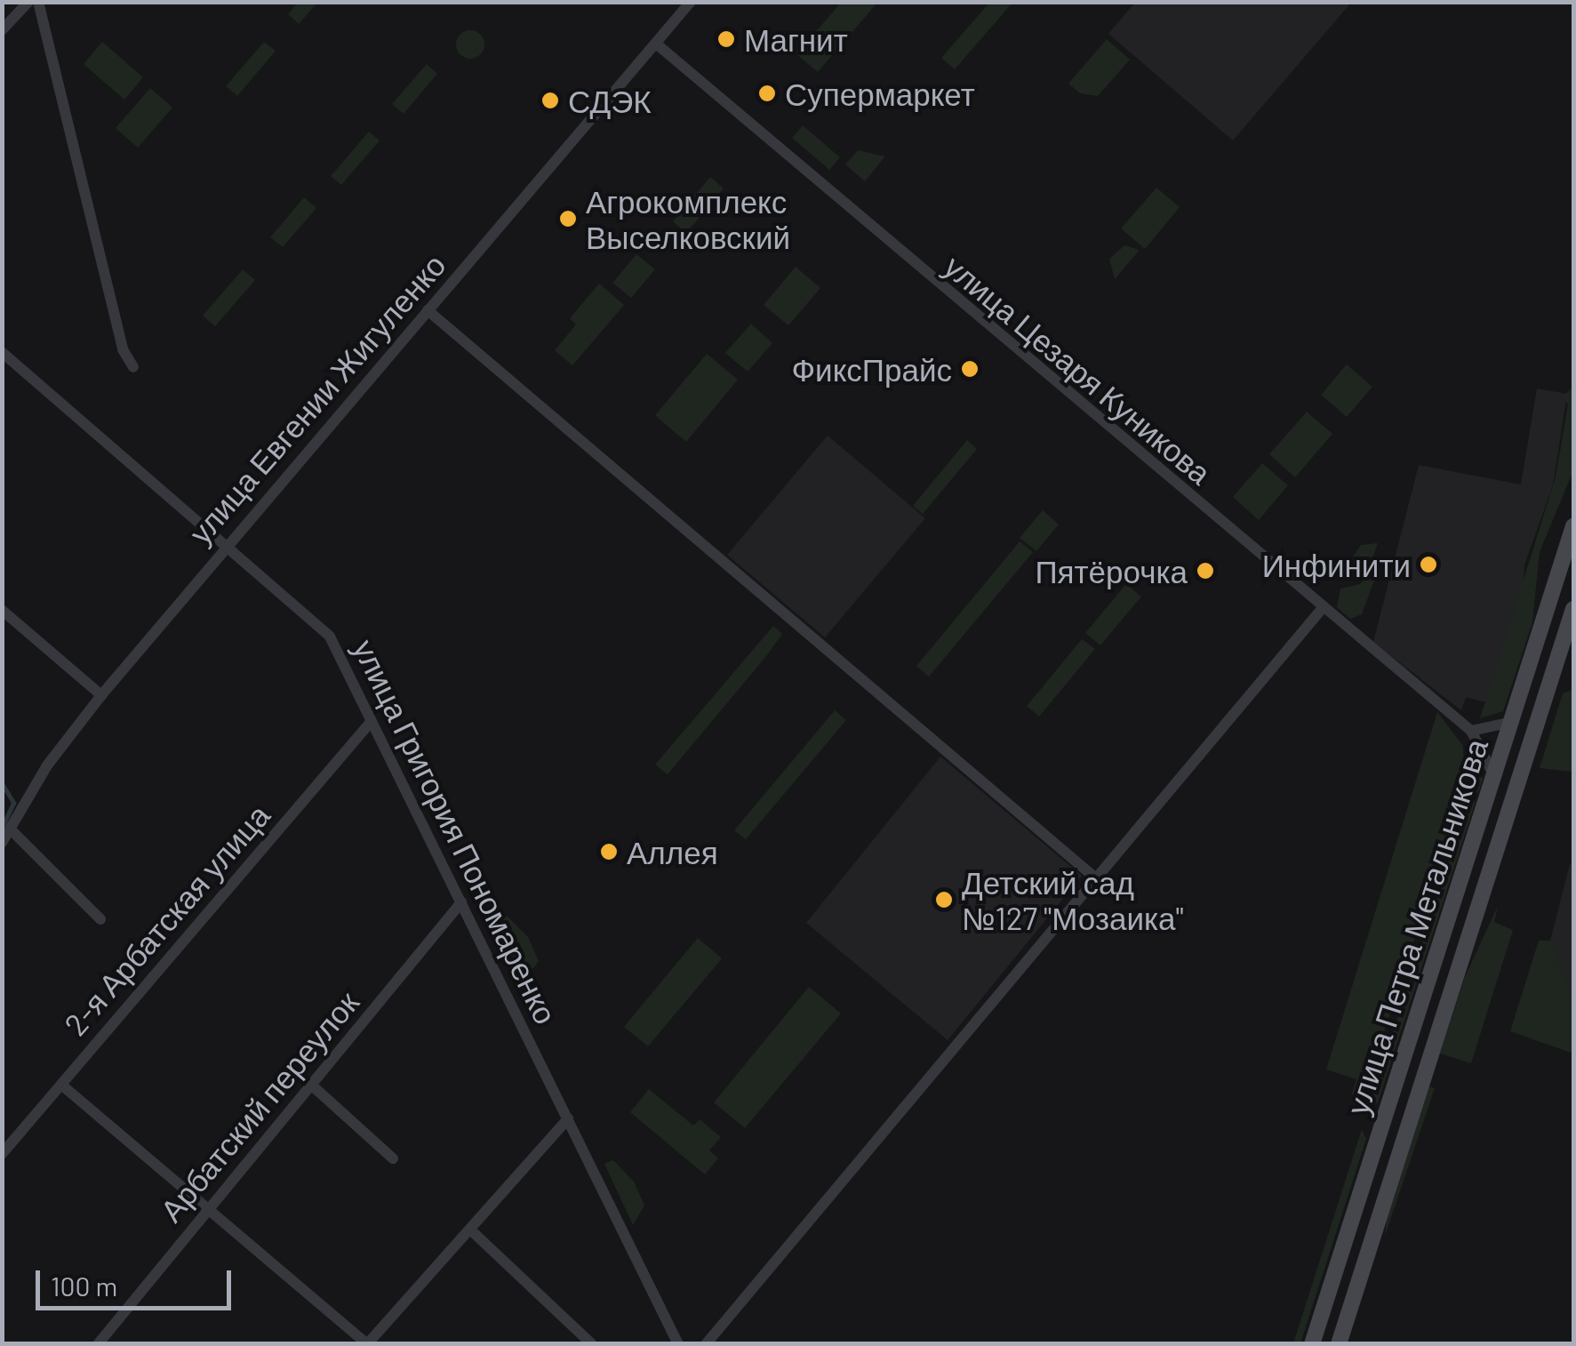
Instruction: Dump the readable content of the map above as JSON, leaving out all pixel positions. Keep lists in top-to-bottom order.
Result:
{
  "streets": {
    "main road": ["улица Петра Метальникова"],
    "street": [
      "улица Цезаря Куникова",
      "улица Евгении Жигуленко",
      "улица Григория Пономаренко",
      "2-я Арбатская улица",
      "Арбатский переулок"
    ]
  },
  "crossings": [
    ["улица Цезаря Куникова", "улица Евгении Жигуленко"],
    ["улица Евгении Жигуленко", "улица Григория Пономаренко"],
    ["улица Григория Пономаренко", "2-я Арбатская улица"],
    ["улица Григория Пономаренко", "Арбатский переулок"]
  ],
  "places": [
    "Магнит",
    "Супермаркет",
    "СДЭК",
    "Агрокомплекс Выселковский",
    "ФиксПрайс",
    "Инфинити",
    "Пятёрочка",
    "Аллея",
    "Детский сад №127 \"Мозаика\""
  ],
  "scale_bar": "100 m"
}
